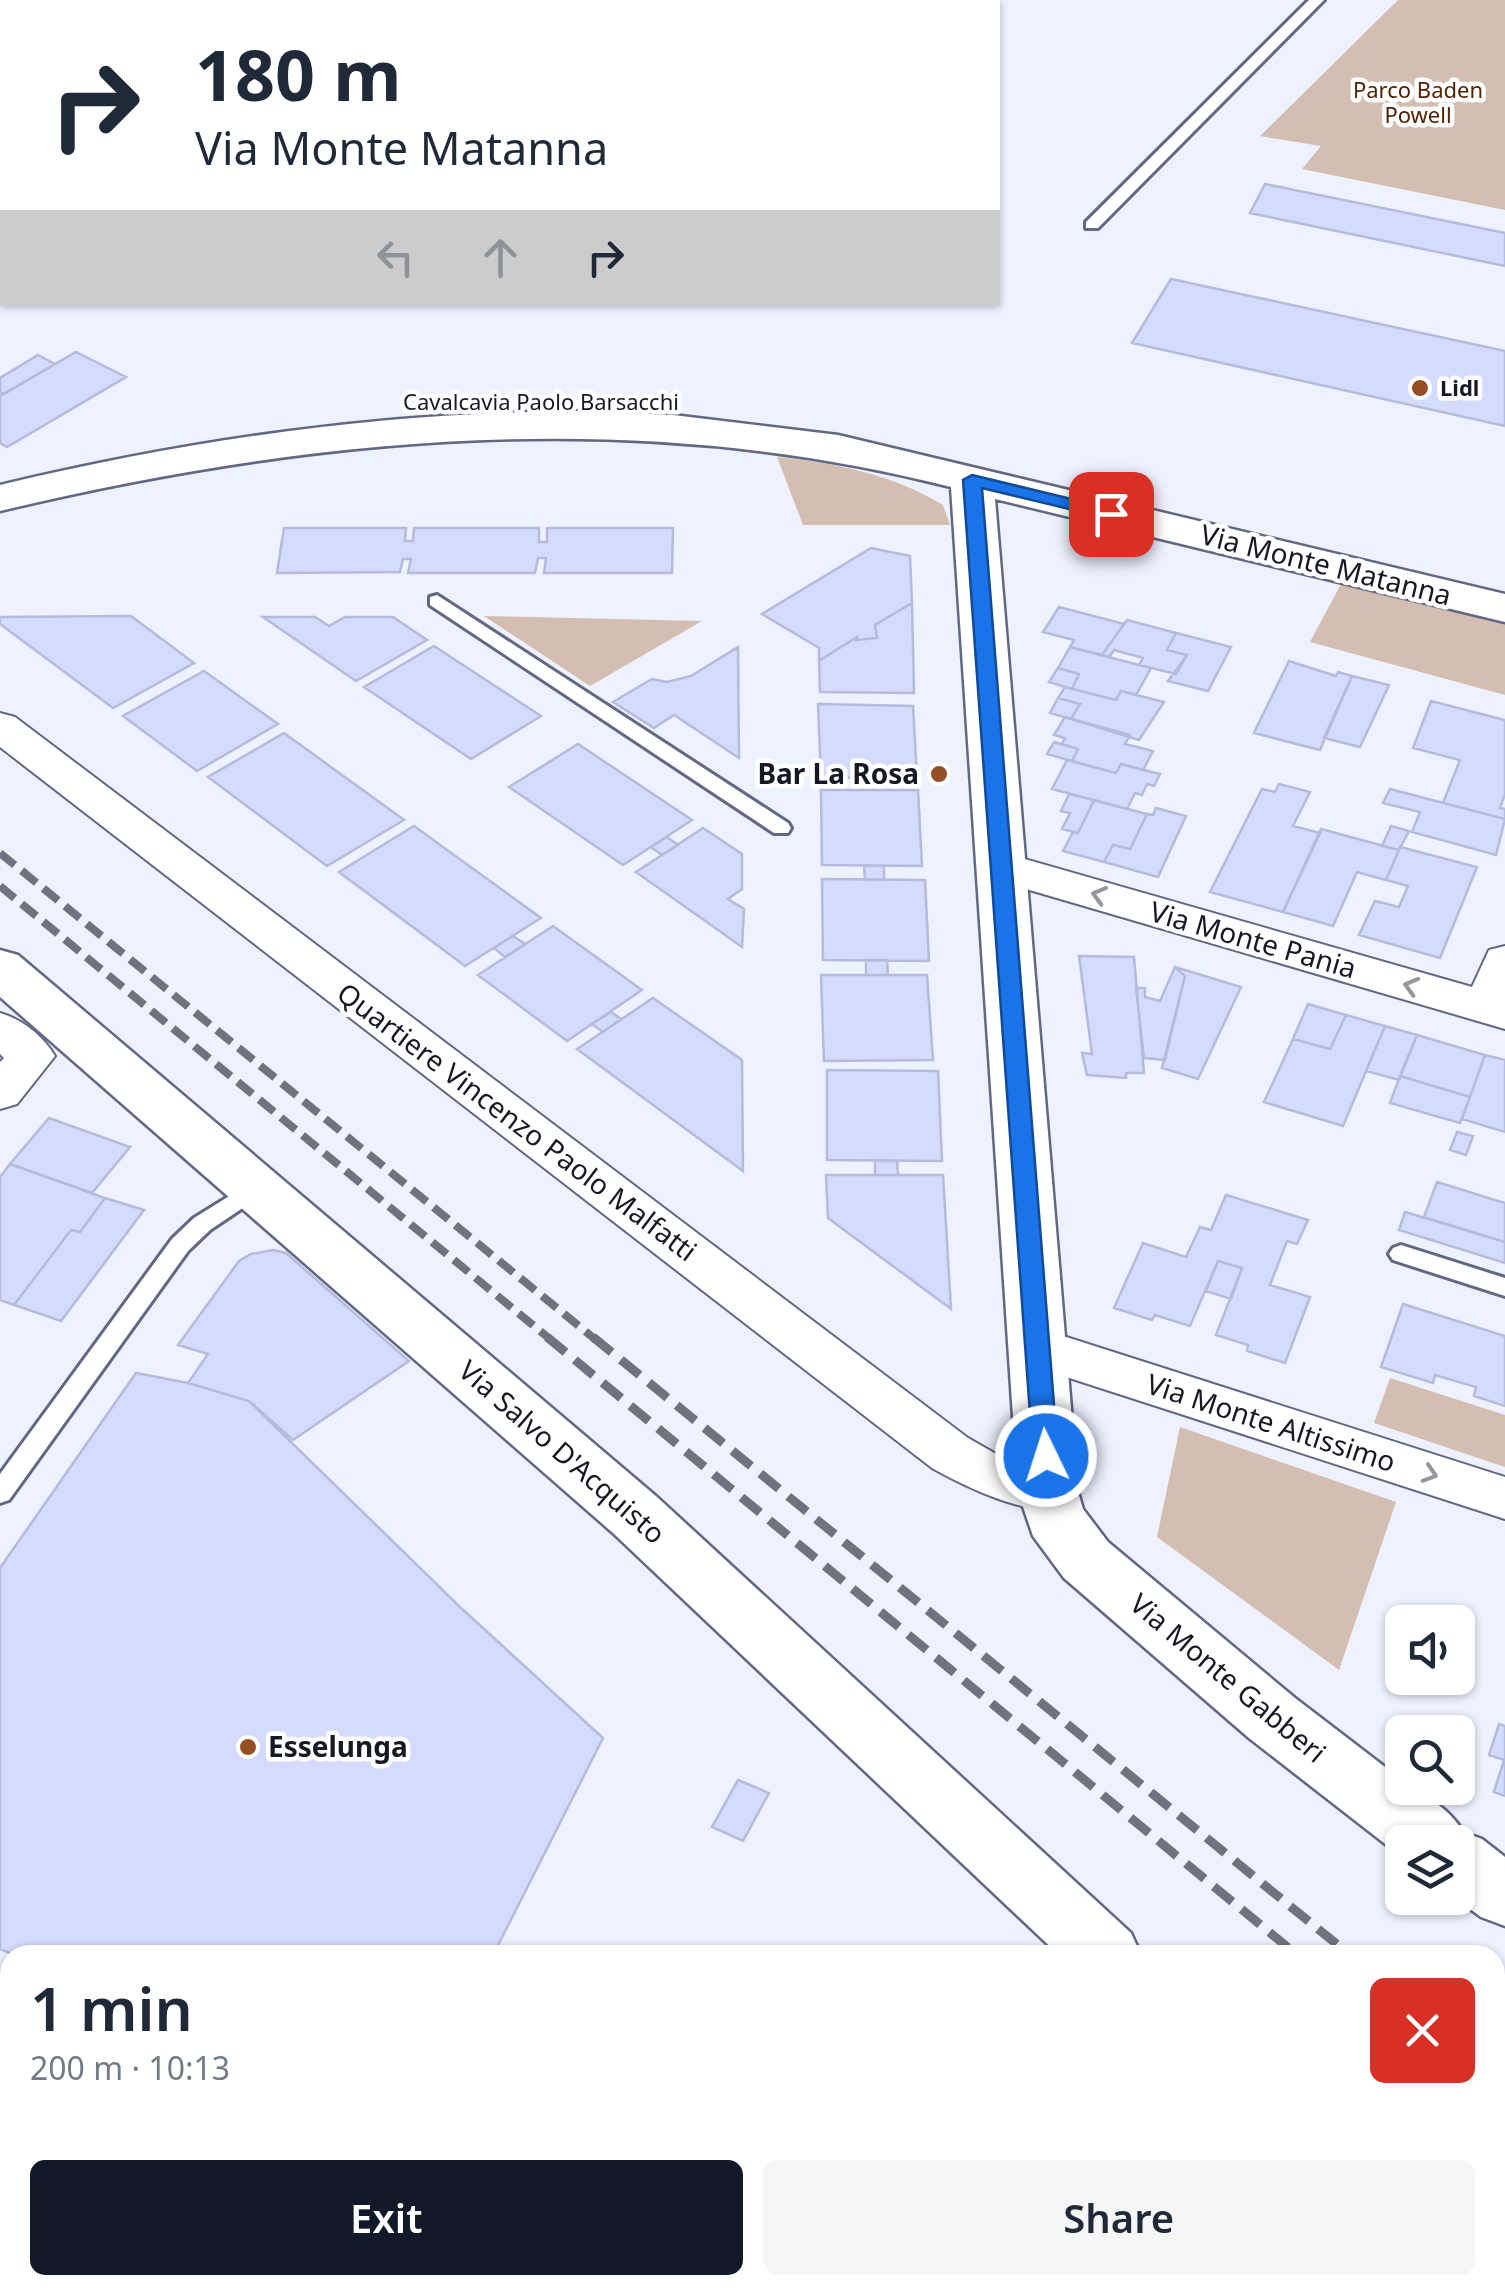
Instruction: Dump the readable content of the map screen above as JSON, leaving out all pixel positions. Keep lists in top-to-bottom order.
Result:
{
  "streets": {
    "street": [
      "Cavalcavia Paolo Barsacchi",
      "Via Monte Matanna",
      "Via Monte Pania",
      "Quartiere Vincenzo Paolo Malfatti",
      "Via Monte Altissimo",
      "Via Salvo D'Acquisto",
      "Via Monte Gabberi"
    ]
  },
  "crossings": [
    ["Cavalcavia Paolo Barsacchi", "Via Monte Matanna"],
    ["Quartiere Vincenzo Paolo Malfatti", "Via Monte Gabberi"]
  ],
  "one_way": ["Via Monte Pania", "Via Monte Altissimo"],
  "parks": ["Parco Baden Powell"],
  "places": ["Lidl", "Bar La Rosa", "Esselunga"],
  "page": {
    "turn": ["180 m", "Via Monte Matanna"],
    "heading": ["1 min", "200 m · 10:13"],
    "buttons": ["Exit", "Share"]
  }
}
